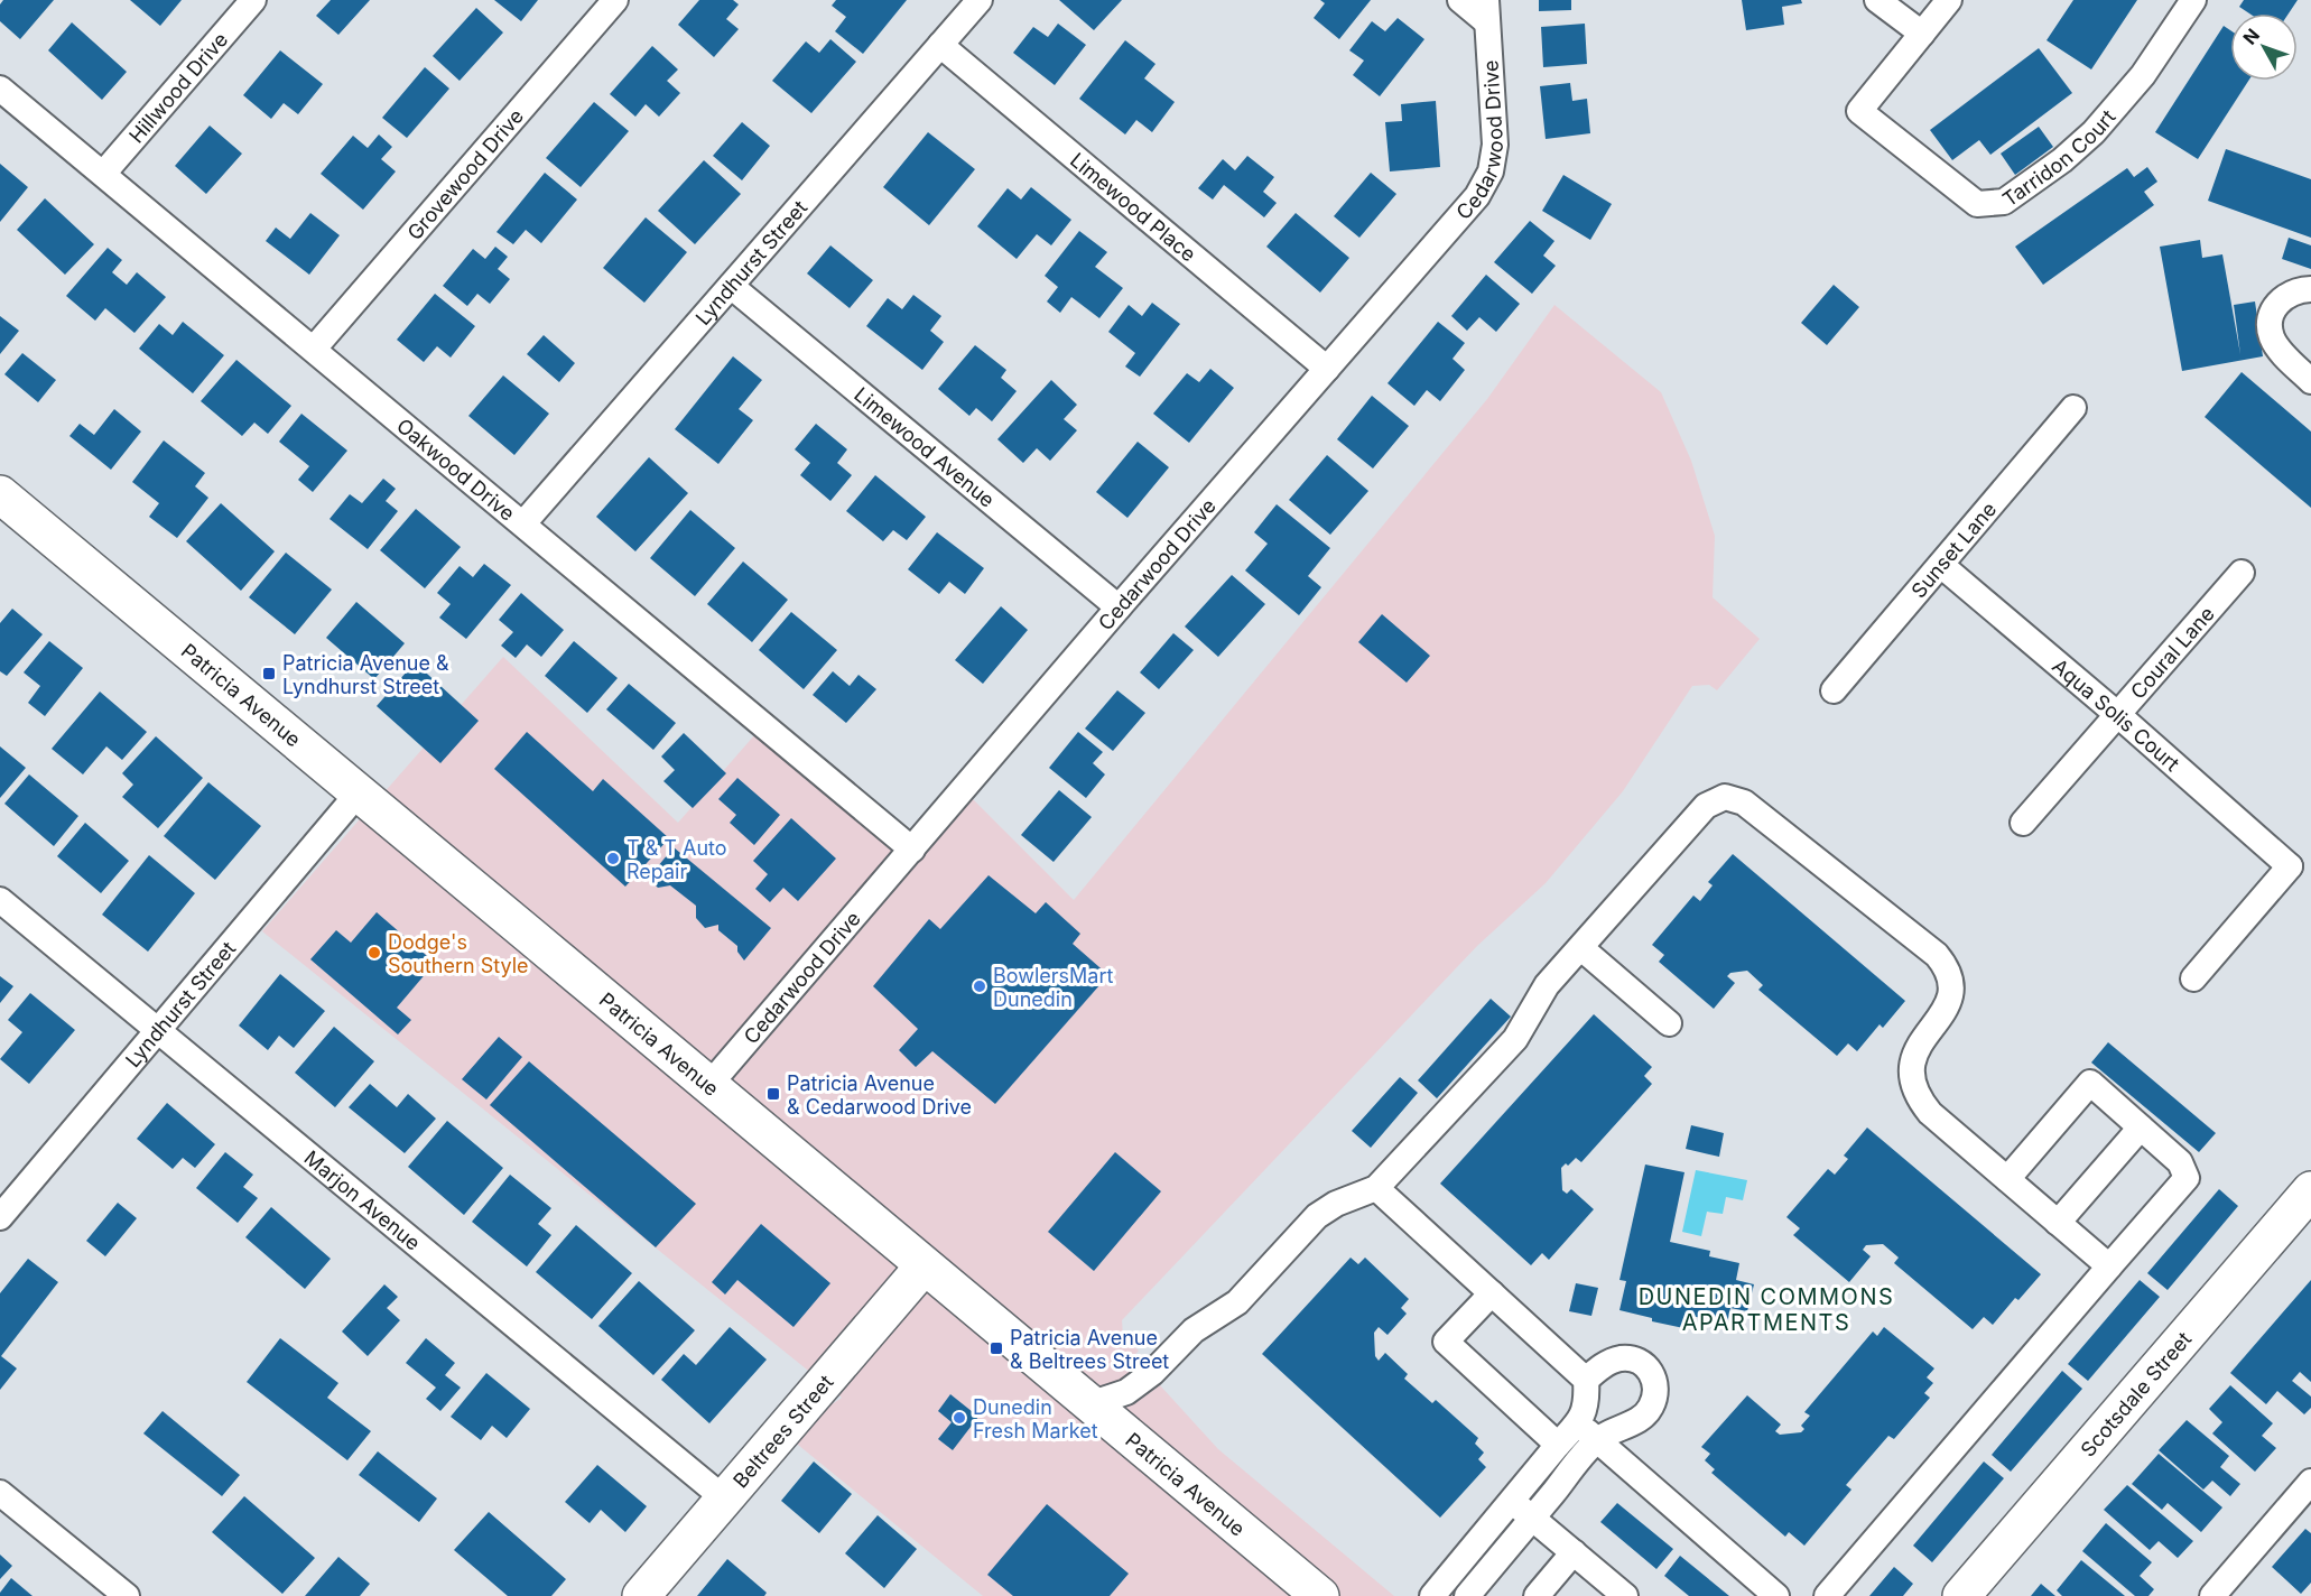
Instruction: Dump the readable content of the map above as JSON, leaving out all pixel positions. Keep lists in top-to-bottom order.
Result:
{
  "streets": {
    "street": [
      "Hillwood Drive",
      "Cedarwood Drive",
      "Tarridon Court",
      "Grovewood Drive",
      "Limewood Place",
      "Lyndhurst Street",
      "Limewood Avenue",
      "Oakwood Drive",
      "Sunset Lane",
      "Coural Lane",
      "Patricia Avenue",
      "Aqua Solis Court",
      "Marjon Avenue",
      "Scotsdale Street",
      "Beltrees Street"
    ]
  },
  "crossings": [
    ["Hillwood Drive", "Oakwood Drive"],
    ["Cedarwood Drive", "Limewood Place"],
    ["Cedarwood Drive", "Limewood Avenue"],
    ["Cedarwood Drive", "Oakwood Drive"],
    ["Cedarwood Drive", "Patricia Avenue"],
    ["Grovewood Drive", "Oakwood Drive"],
    ["Limewood Place", "Lyndhurst Street"],
    ["Lyndhurst Street", "Limewood Avenue"],
    ["Lyndhurst Street", "Oakwood Drive"],
    ["Lyndhurst Street", "Patricia Avenue"],
    ["Lyndhurst Street", "Marjon Avenue"],
    ["Sunset Lane", "Aqua Solis Court"],
    ["Coural Lane", "Aqua Solis Court"],
    ["Patricia Avenue", "Beltrees Street"],
    ["Marjon Avenue", "Beltrees Street"]
  ],
  "districts": ["DUNEDIN COMMONS APARTMENTS"],
  "places": {
    "transit": ["Patricia Avenue & Lyndhurst Street", "Patricia Avenue & Cedarwood Drive", "Patricia Avenue & Beltrees Street"],
    "other": [
      "T & T Auto Repair",
      "Dodge's Southern Style",
      "BowlersMart Dunedin",
      "Dunedin Fresh Market"
    ]
  },
  "north": "top left"
}
